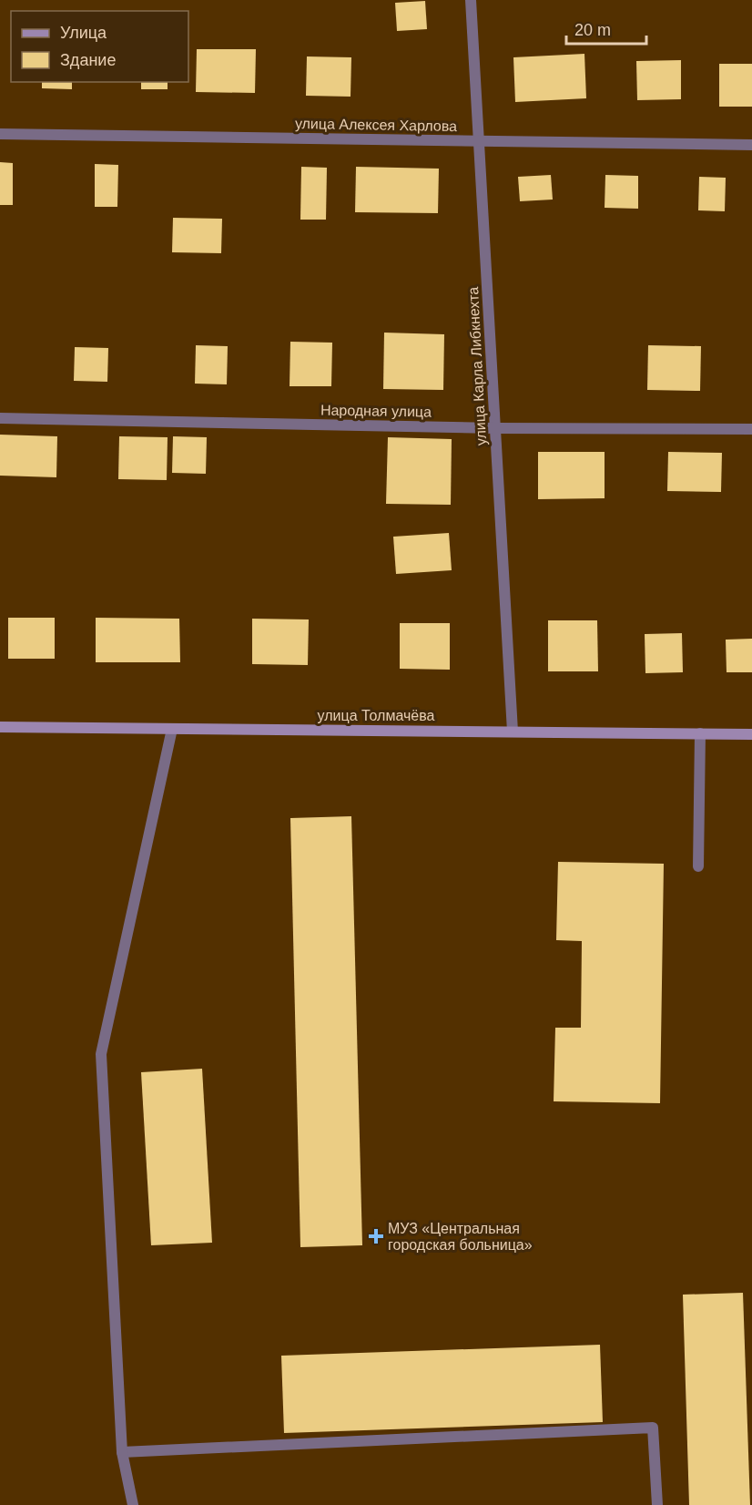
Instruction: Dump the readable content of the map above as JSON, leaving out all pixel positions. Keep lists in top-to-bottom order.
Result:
{
  "streets": {
    "street": [
      "улица Алексея Харлова",
      "улица Карла Либкнехта",
      "Народная улица",
      "улица Толмачёва"
    ]
  },
  "crossings": [
    ["улица Алексея Харлова", "улица Карла Либкнехта"],
    ["улица Карла Либкнехта", "Народная улица"],
    ["улица Карла Либкнехта", "улица Толмачёва"]
  ],
  "places": {
    "health": ["МУЗ «Центральная городская больница»"]
  },
  "legend": ["Улица", "Здание"],
  "scale_bar": "20 m"
}
